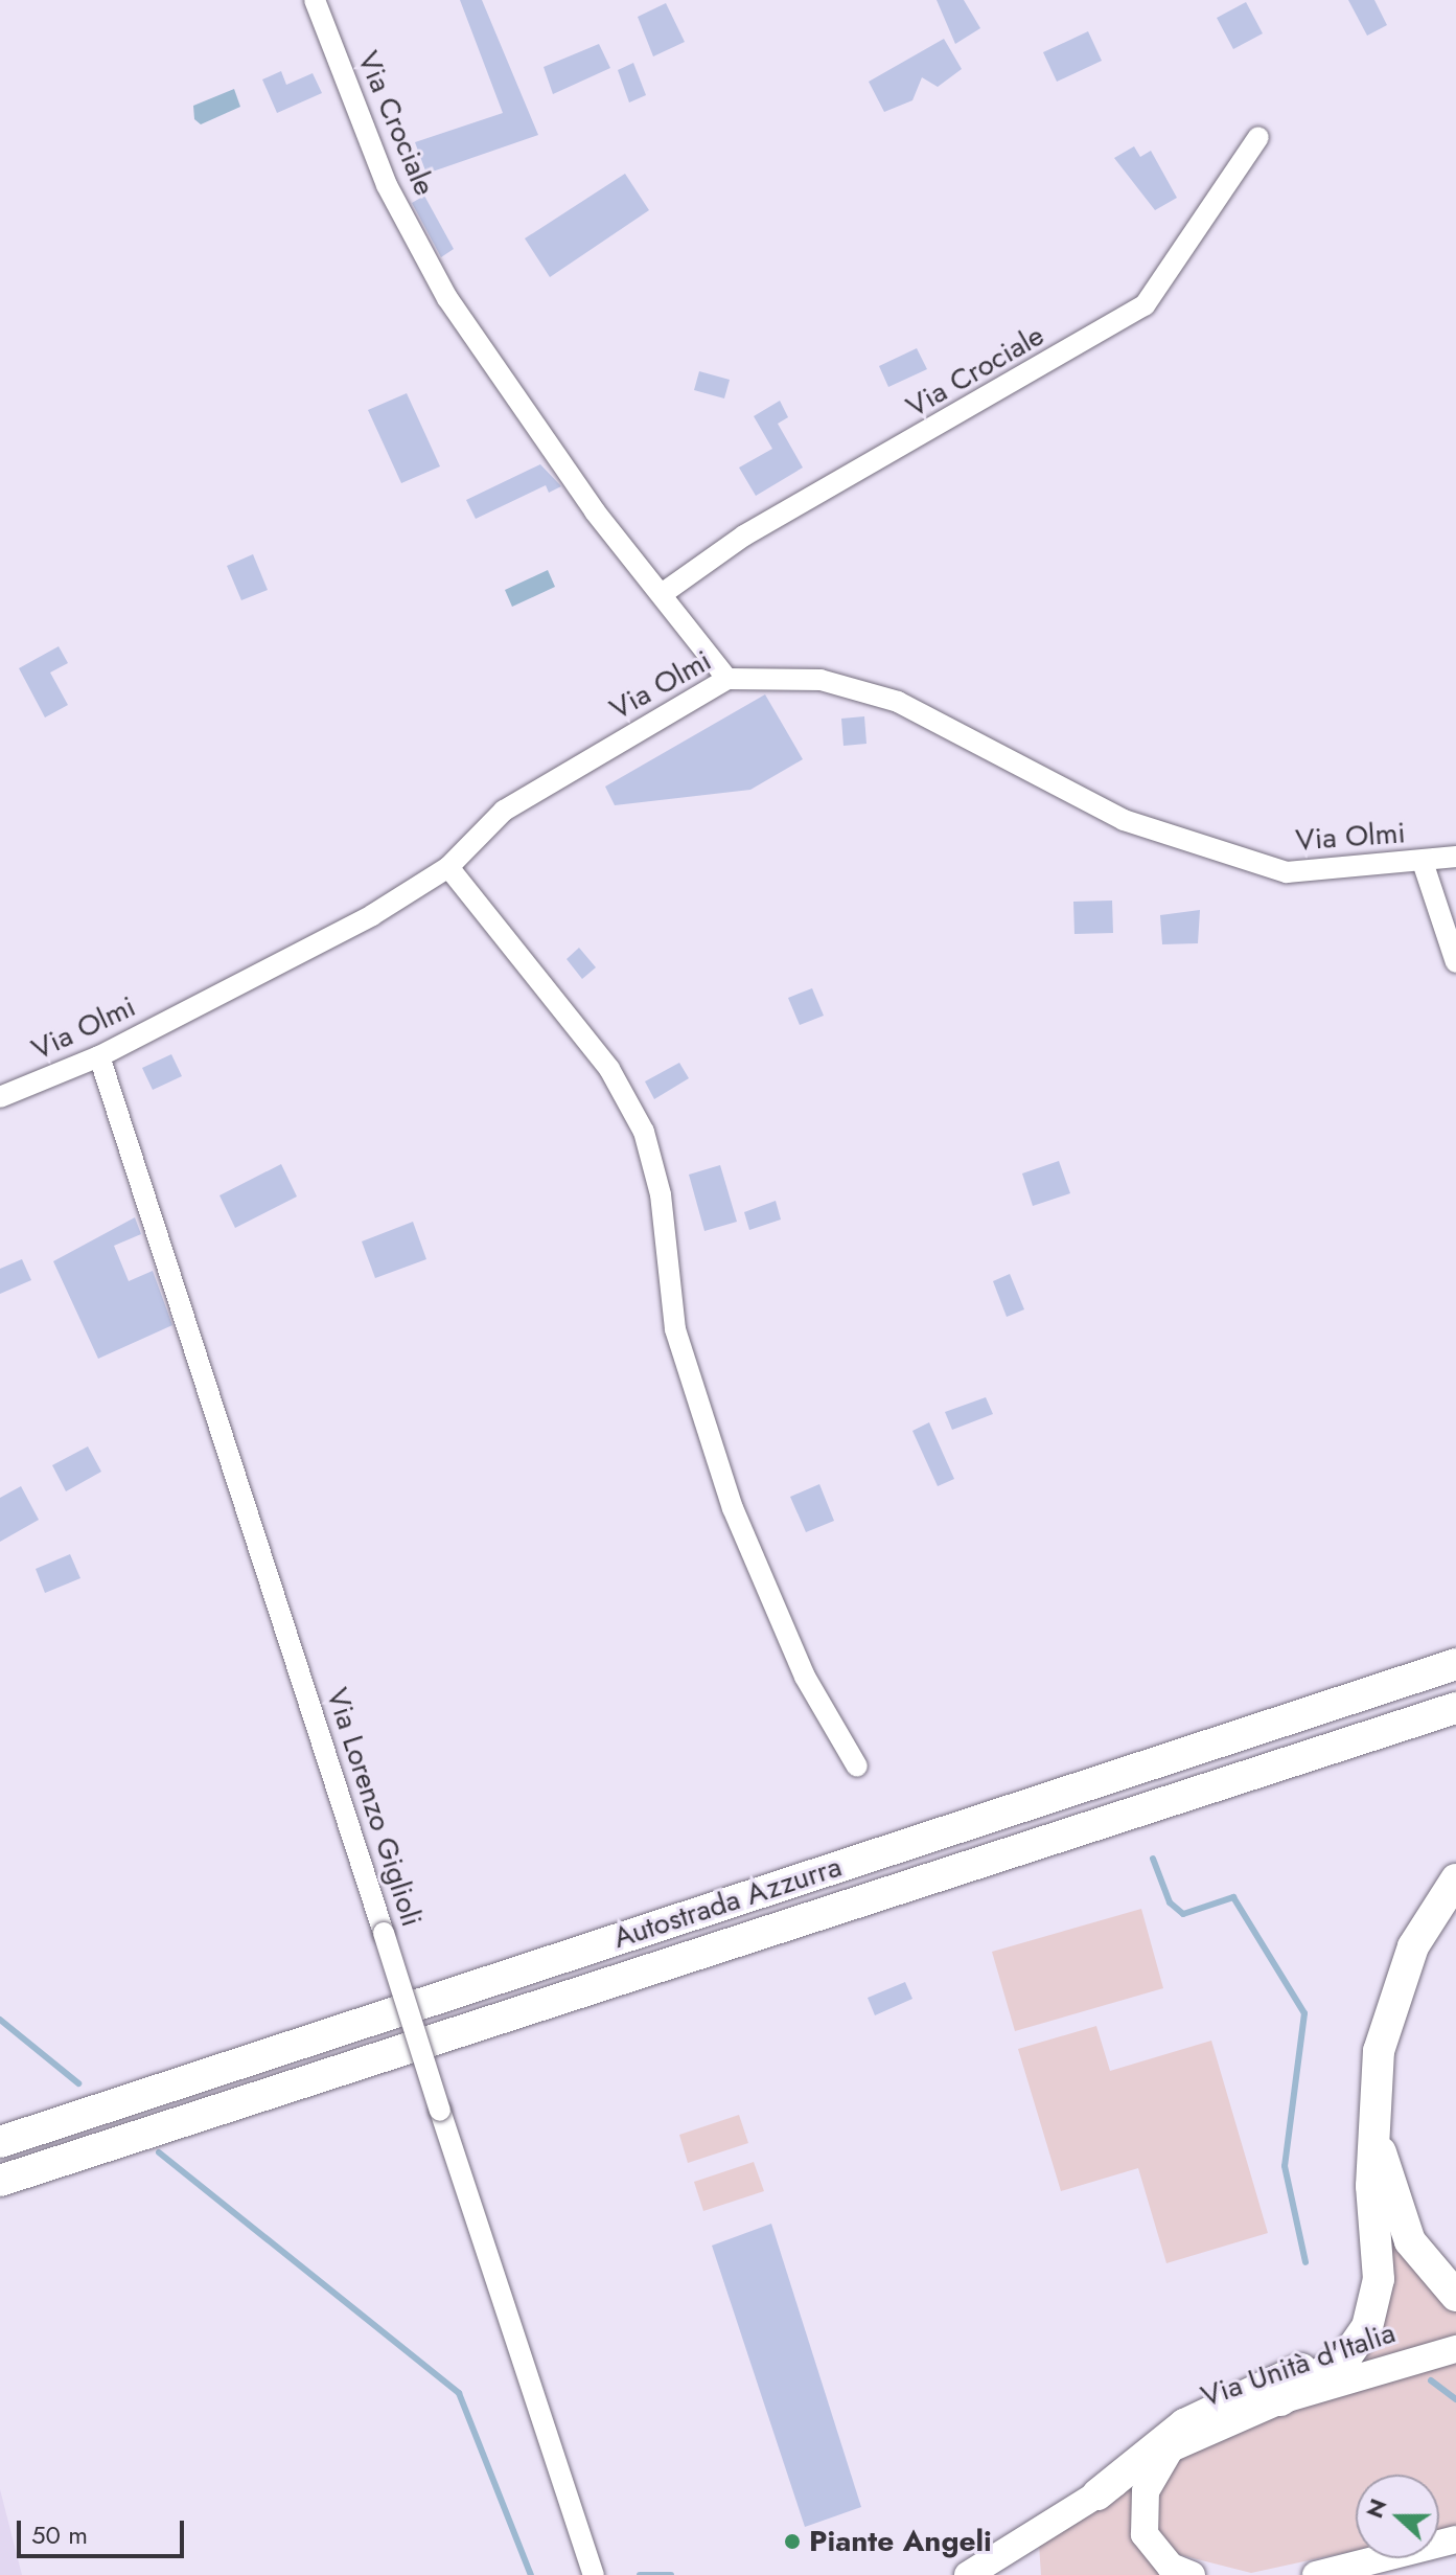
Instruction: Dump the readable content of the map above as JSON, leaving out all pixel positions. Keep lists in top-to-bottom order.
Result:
{
  "streets": {
    "highway": ["Autostrada Azzurra"],
    "main road": ["Via Unità d'Italia"],
    "street": ["Via Crociale", "Via Olmi", "Via Lorenzo Giglioli"]
  },
  "crossings": [
    ["Via Crociale", "Via Olmi"],
    ["Via Olmi", "Via Lorenzo Giglioli"]
  ],
  "places": ["Piante Angeli"],
  "scale_bar": "50 m",
  "north": "left"
}
